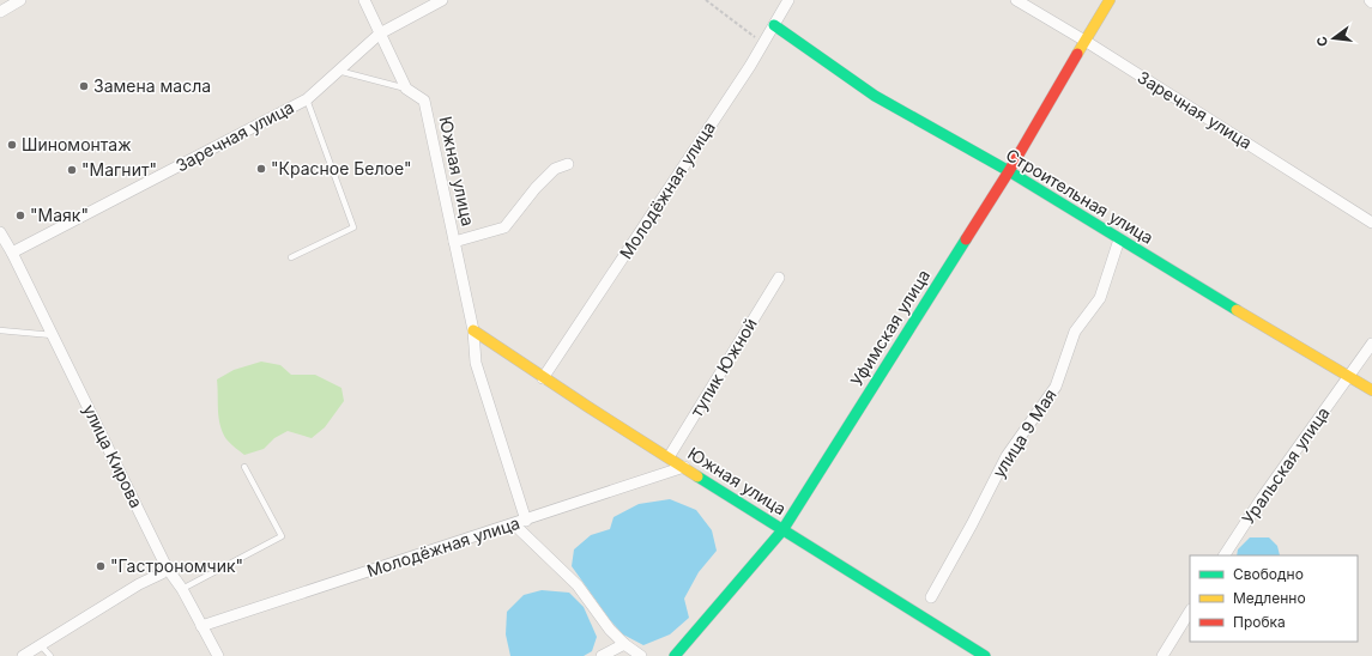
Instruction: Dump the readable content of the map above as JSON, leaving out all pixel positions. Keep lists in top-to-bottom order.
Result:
{
  "streets": {
    "street": [
      "Заречная улица",
      "Южная улица",
      "Молодёжная улица",
      "Строительная улица",
      "Уфимская улица",
      "тупик Южной",
      "улица 9 Мая",
      "улица Кирова",
      "Уральская улица"
    ]
  },
  "crossings": [
    ["Заречная улица", "Южная улица"],
    ["Заречная улица", "Уфимская улица"],
    ["Заречная улица", "улица Кирова"],
    ["Южная улица", "Молодёжная улица"],
    ["Южная улица", "Уфимская улица"],
    ["Южная улица", "тупик Южной"],
    ["Молодёжная улица", "Строительная улица"],
    ["Молодёжная улица", "улица Кирова"],
    ["Строительная улица", "Уфимская улица"],
    ["Строительная улица", "улица 9 Мая"],
    ["Строительная улица", "Уральская улица"]
  ],
  "places": [
    "Замена масла",
    "Шиномонтаж",
    "\"Красное Белое\"",
    "\"Магнит\"",
    "\"Маяк\"",
    "\"Гастрономчик\""
  ],
  "legend": ["Свободно", "Медленно", "Пробка"],
  "north": "left"
}
